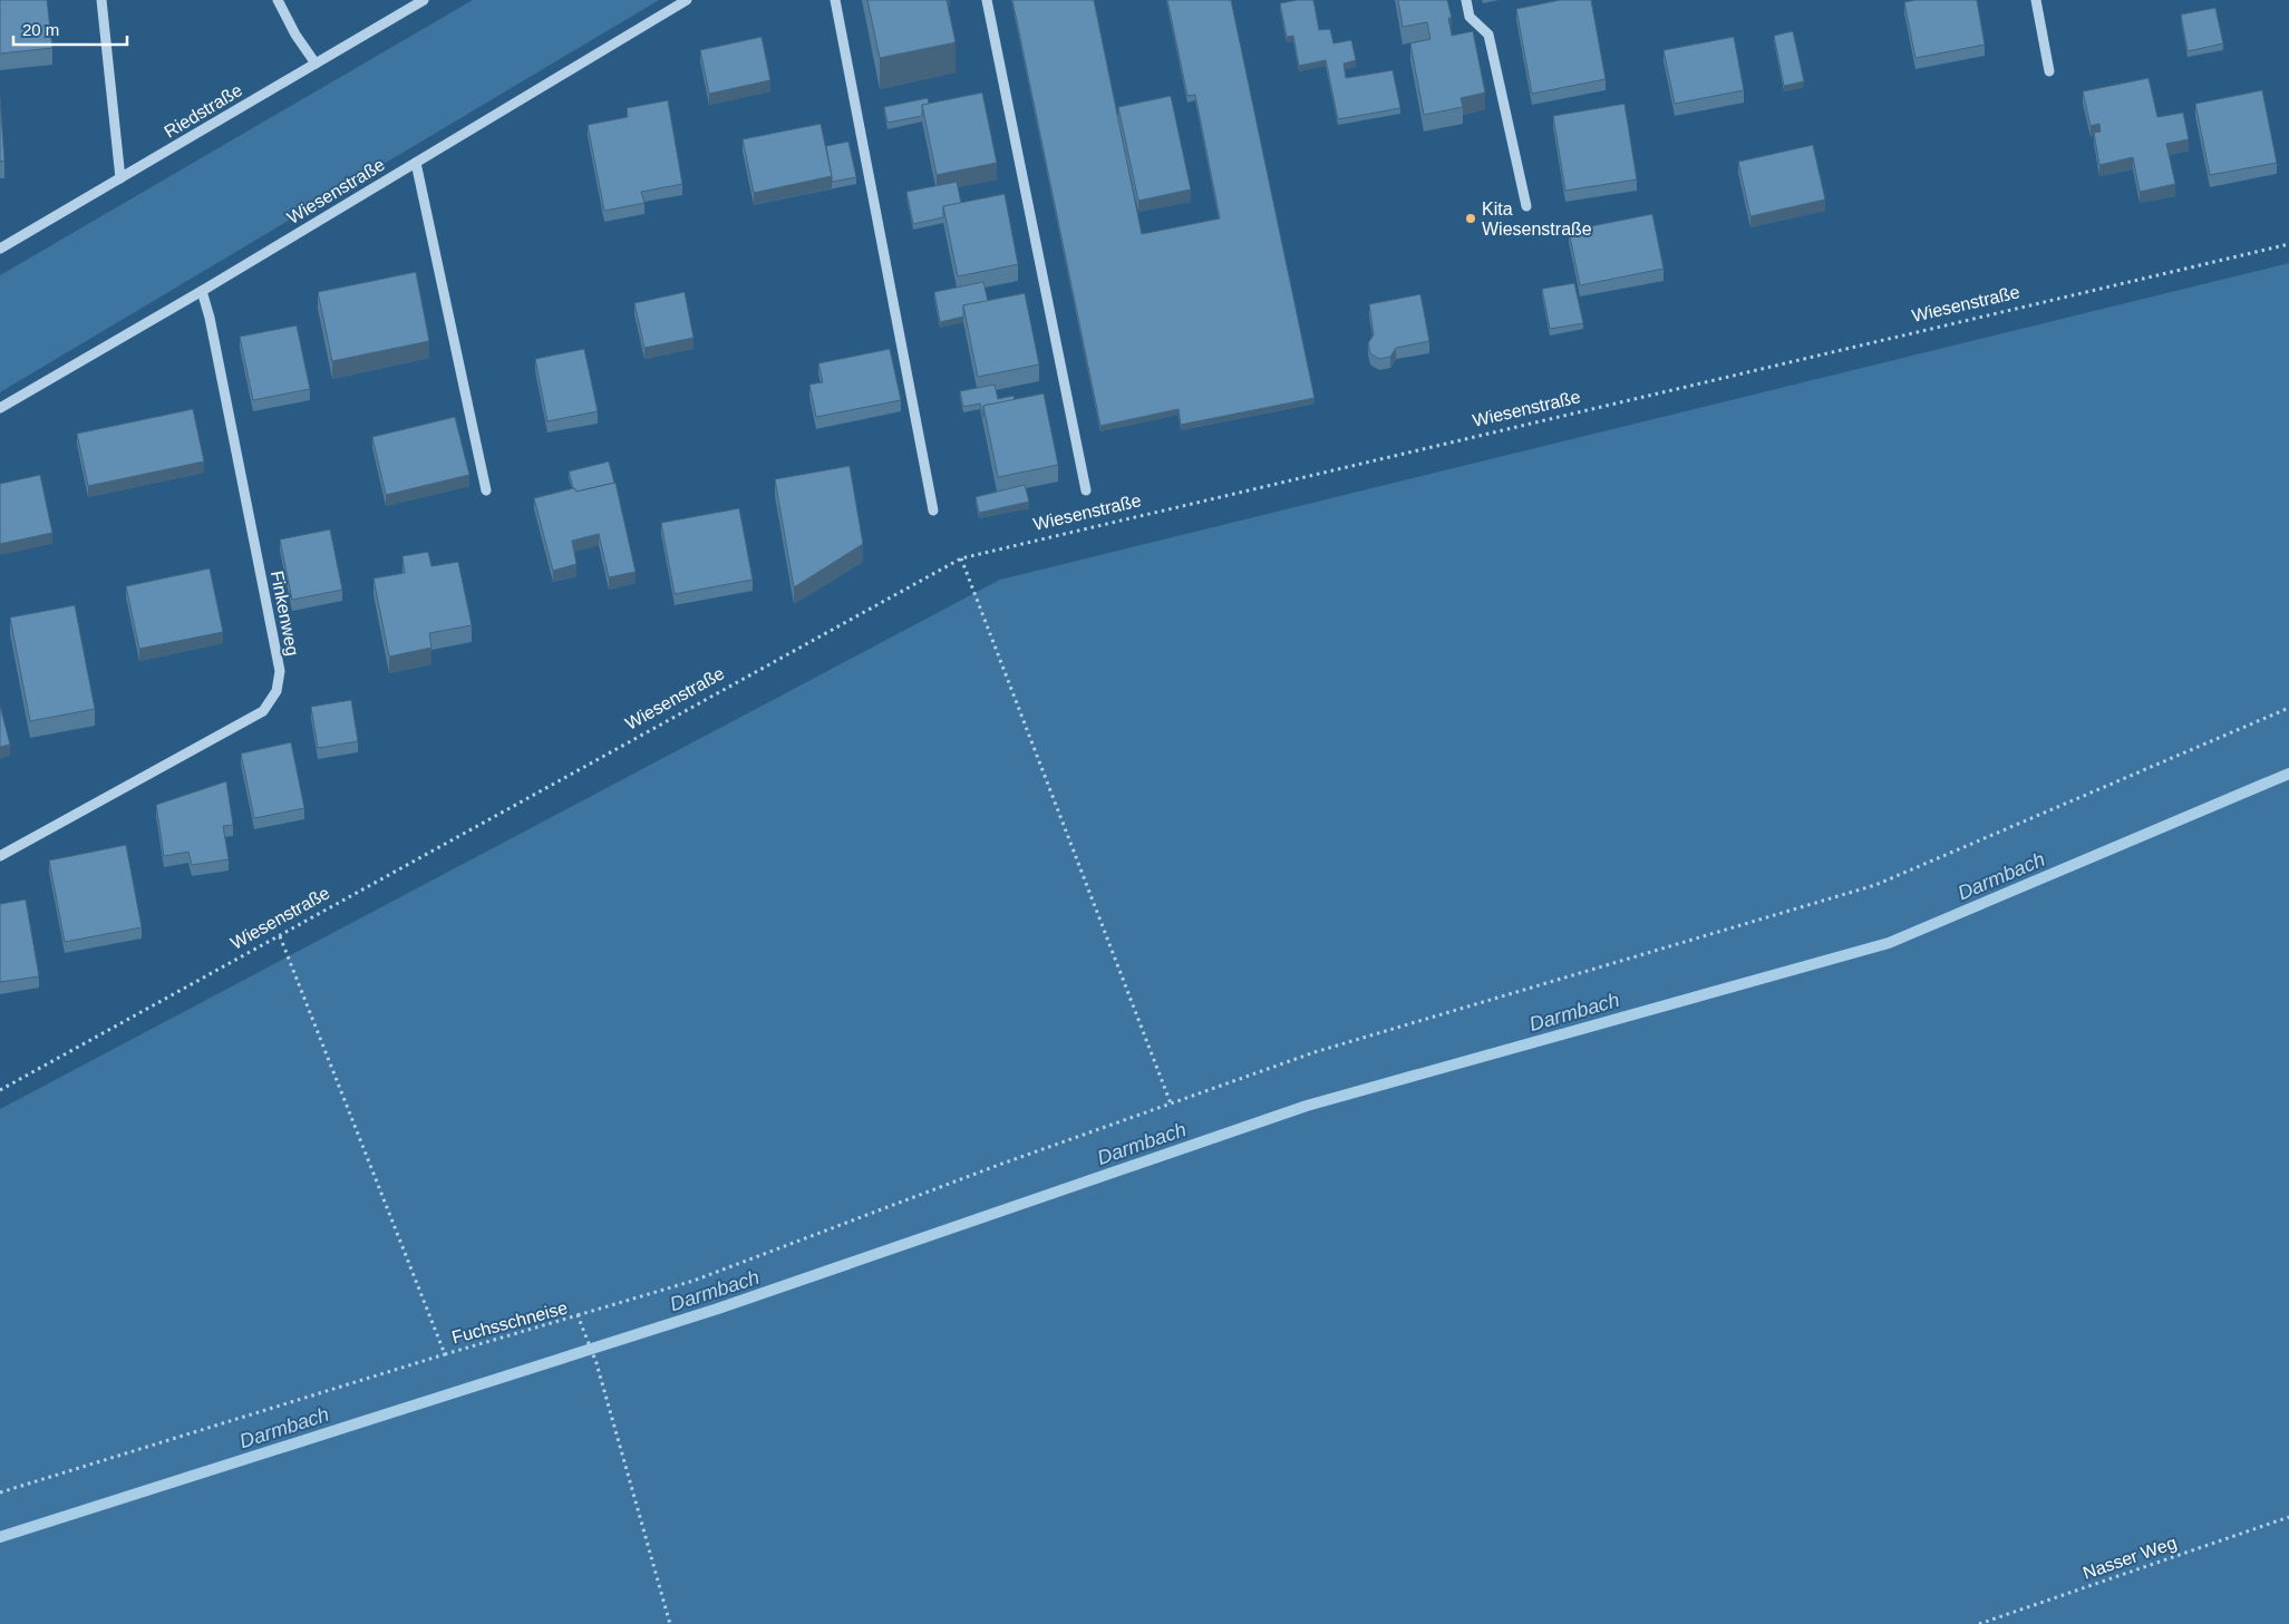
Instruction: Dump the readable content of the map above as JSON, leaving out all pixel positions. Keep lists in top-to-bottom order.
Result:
{
  "streets": {
    "street": ["Riedstraße", "Wiesenstraße", "Finkenweg"],
    "path": ["Fuchsschneise", "Nasser Weg"]
  },
  "crossings": [
    ["Wiesenstraße", "Finkenweg"],
    ["Wiesenstraße", "Fuchsschneise"]
  ],
  "water": ["Darmbach"],
  "places": ["Kita Wiesenstraße"],
  "scale_bar": "20 m"
}
